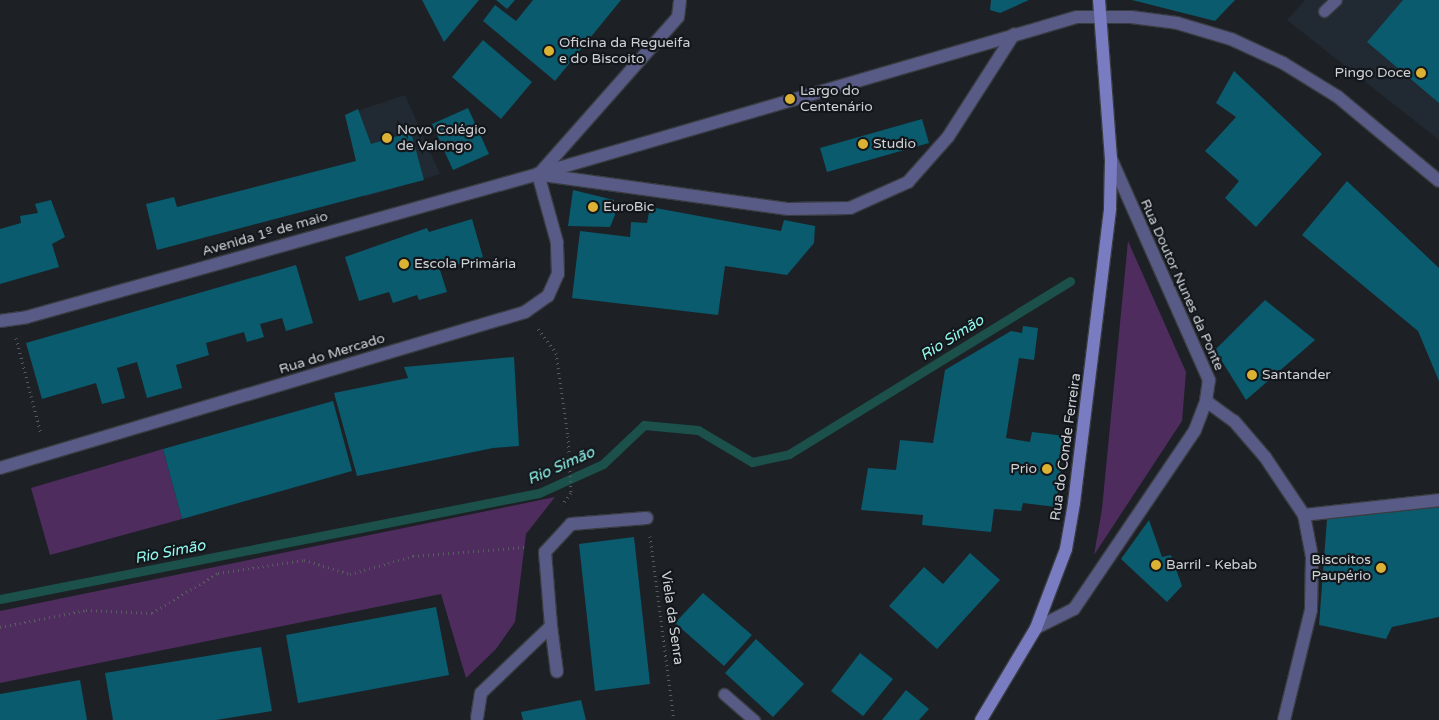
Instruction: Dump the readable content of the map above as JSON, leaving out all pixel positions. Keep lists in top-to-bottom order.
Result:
{
  "streets": {
    "main road": ["Rua Doutor Nunes da Ponte", "Rua do Conde Ferreira"],
    "street": ["Avenida 1º de maio", "Rua do Mercado"],
    "path": ["Viela da Senra"]
  },
  "crossings": [
    ["Avenida 1º de maio", "Rua do Mercado"],
    ["Rua Doutor Nunes da Ponte", "Rua do Conde Ferreira"]
  ],
  "water": ["Rio Simão"],
  "places": [
    "Oficina da Regueifa e do Biscoito",
    "Pingo Doce",
    "Largo do Centenário",
    "Novo Colégio de Valongo",
    "Studio",
    "EuroBic",
    "Escola Primária",
    "Santander",
    "Prio",
    "Barril - Kebab",
    "Biscoitos Paupério"
  ]
}
